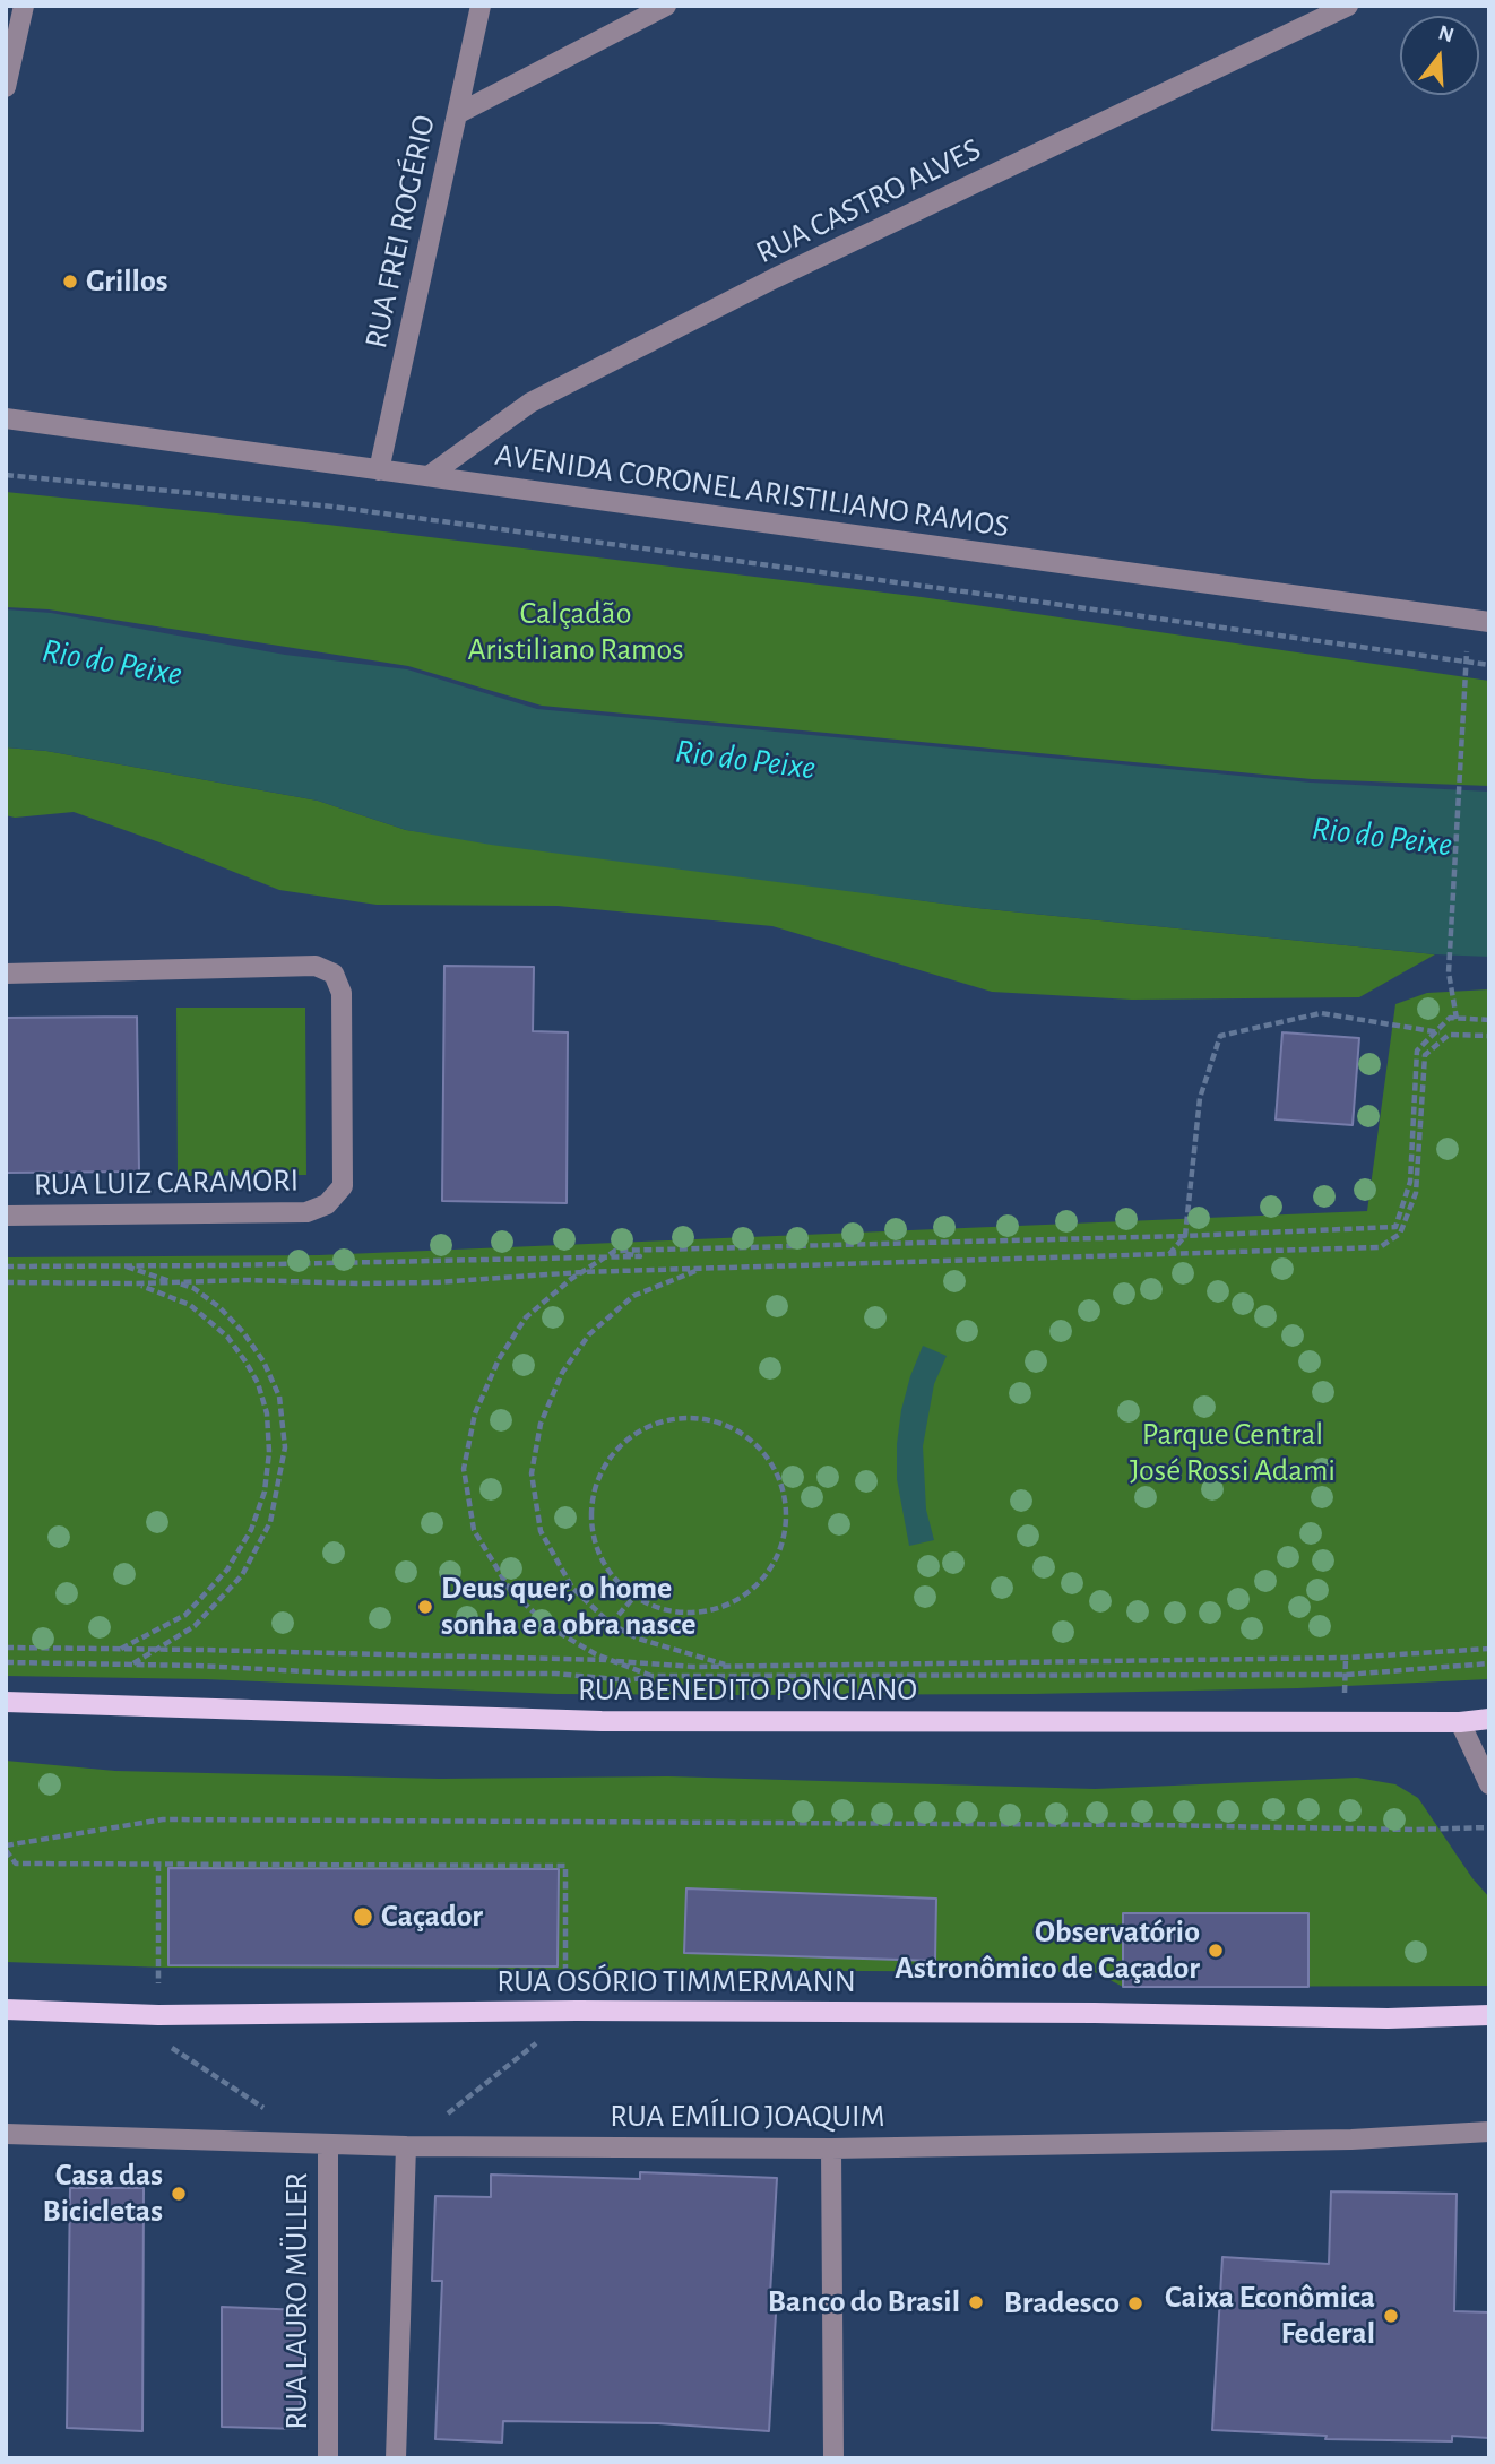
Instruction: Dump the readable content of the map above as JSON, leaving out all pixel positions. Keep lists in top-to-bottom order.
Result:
{
  "streets": {
    "main road": ["RUA BENEDITO PONCIANO", "RUA OSÓRIO TIMMERMANN"],
    "street": [
      "RUA CASTRO ALVES",
      "RUA FREI ROGÉRIO",
      "AVENIDA CORONEL ARISTILIANO RAMOS",
      "RUA LUIZ CARAMORI",
      "RUA EMÍLIO JOAQUIM",
      "RUA LAURO MÜLLER"
    ]
  },
  "crossings": [
    ["RUA CASTRO ALVES", "AVENIDA CORONEL ARISTILIANO RAMOS"],
    ["RUA FREI ROGÉRIO", "AVENIDA CORONEL ARISTILIANO RAMOS"],
    ["RUA EMÍLIO JOAQUIM", "RUA LAURO MÜLLER"]
  ],
  "water": ["Rio do Peixe"],
  "parks": ["Calçadão Aristiliano Ramos", "Parque Central José Rossi Adami"],
  "places": [
    "Grillos",
    "Deus quer, o home sonha e a obra nasce",
    "Caçador",
    "Observatório Astronômico de Caçador",
    "Casa das Bicicletas",
    "Banco do Brasil",
    "Bradesco",
    "Caixa Econômica Federal"
  ],
  "north": "top"
}
